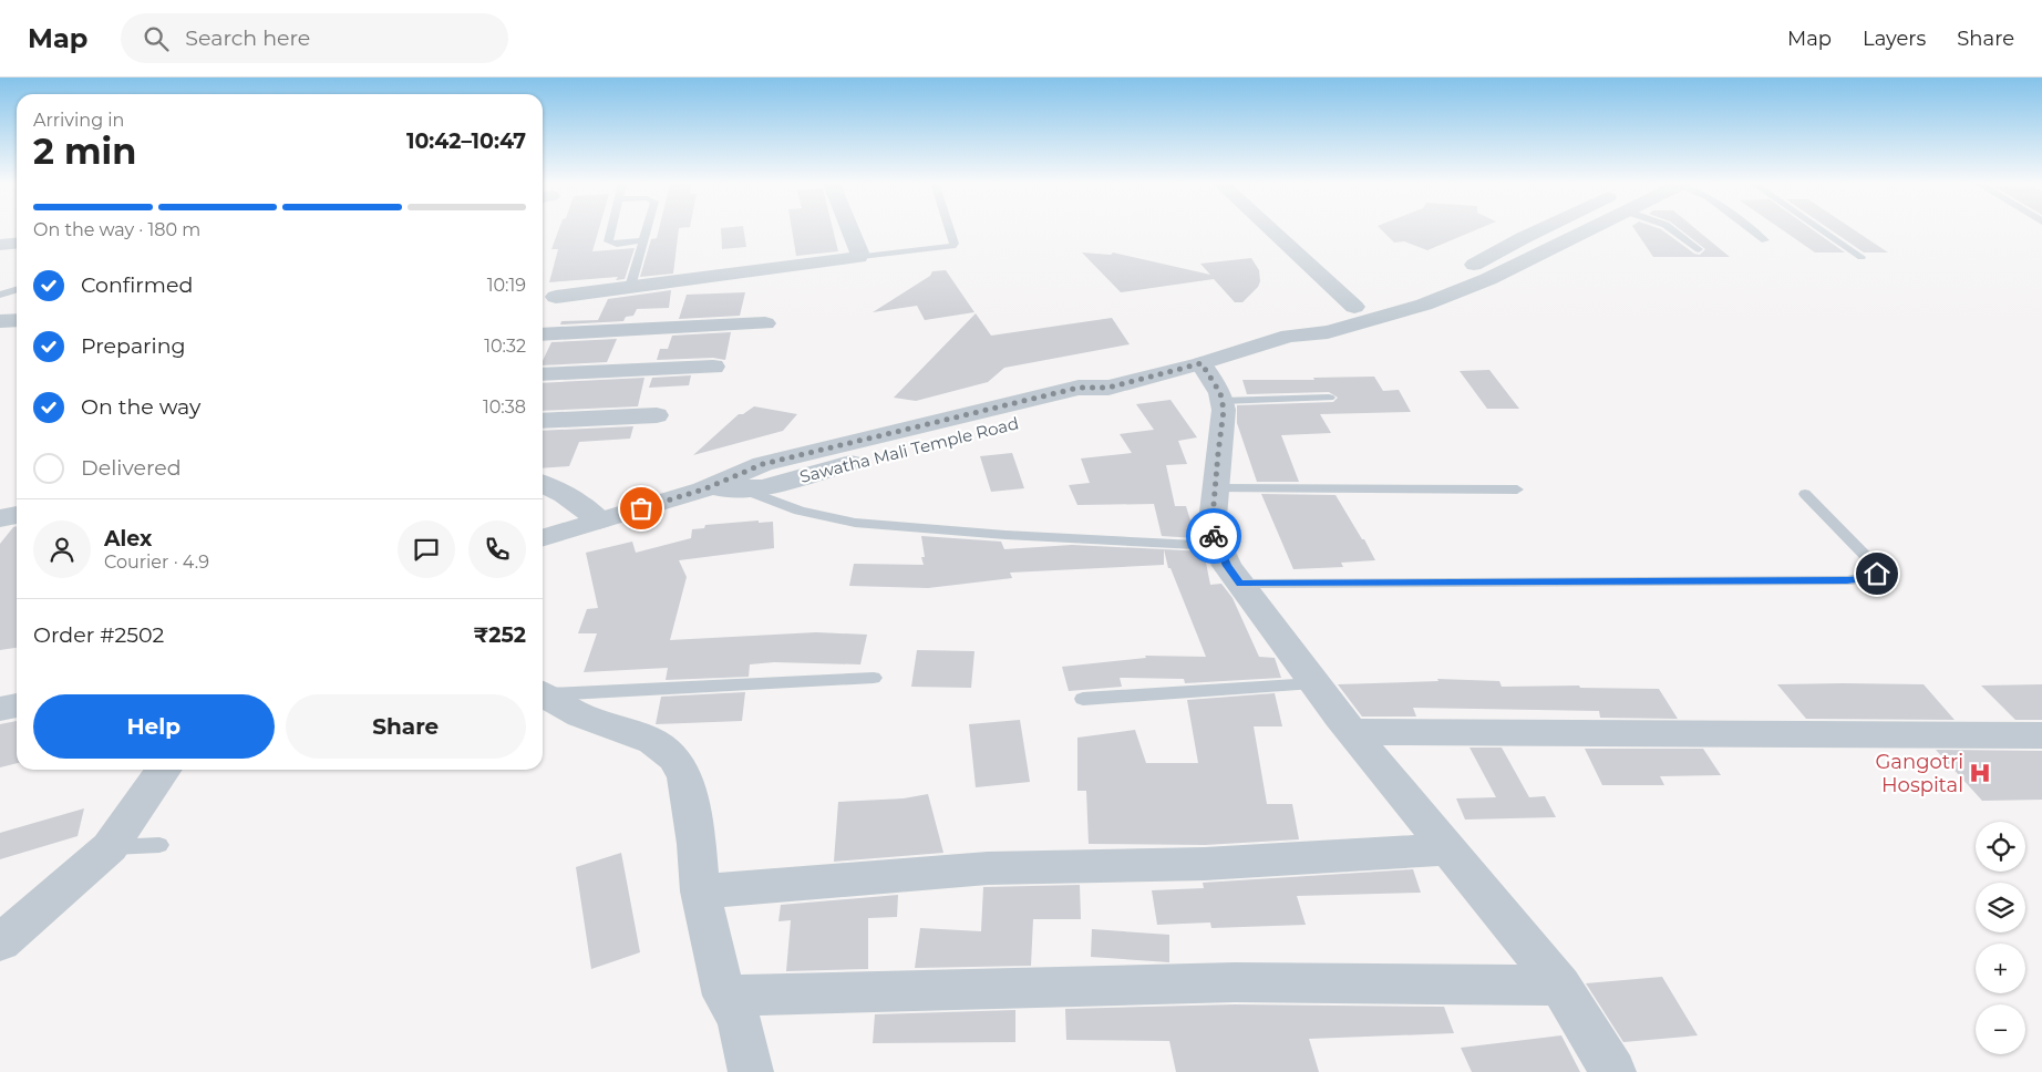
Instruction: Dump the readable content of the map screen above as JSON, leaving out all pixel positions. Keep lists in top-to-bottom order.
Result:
{
  "streets": {
    "street": ["Sawatha Mali Temple Road"]
  },
  "places": {
    "hospital": ["Gangotri Hospital"]
  },
  "page": {
    "header": "Map",
    "search": "Search here",
    "nav": ["Map", "Layers", "Share"],
    "heading": ["2 min", "Arriving in", "10:42–10:47"],
    "panel": [
      "Alex",
      "Courier · 4.9",
      "Order #2502",
      "₹252"
    ],
    "bar": "On the way · 180 m",
    "list": [
      ["Confirmed", "10:19"],
      ["Preparing", "10:32"],
      ["On the way", "10:38"],
      "Delivered"
    ],
    "buttons": ["Help", "Share"],
    "map_buttons": ["+", "−"]
  }
}
